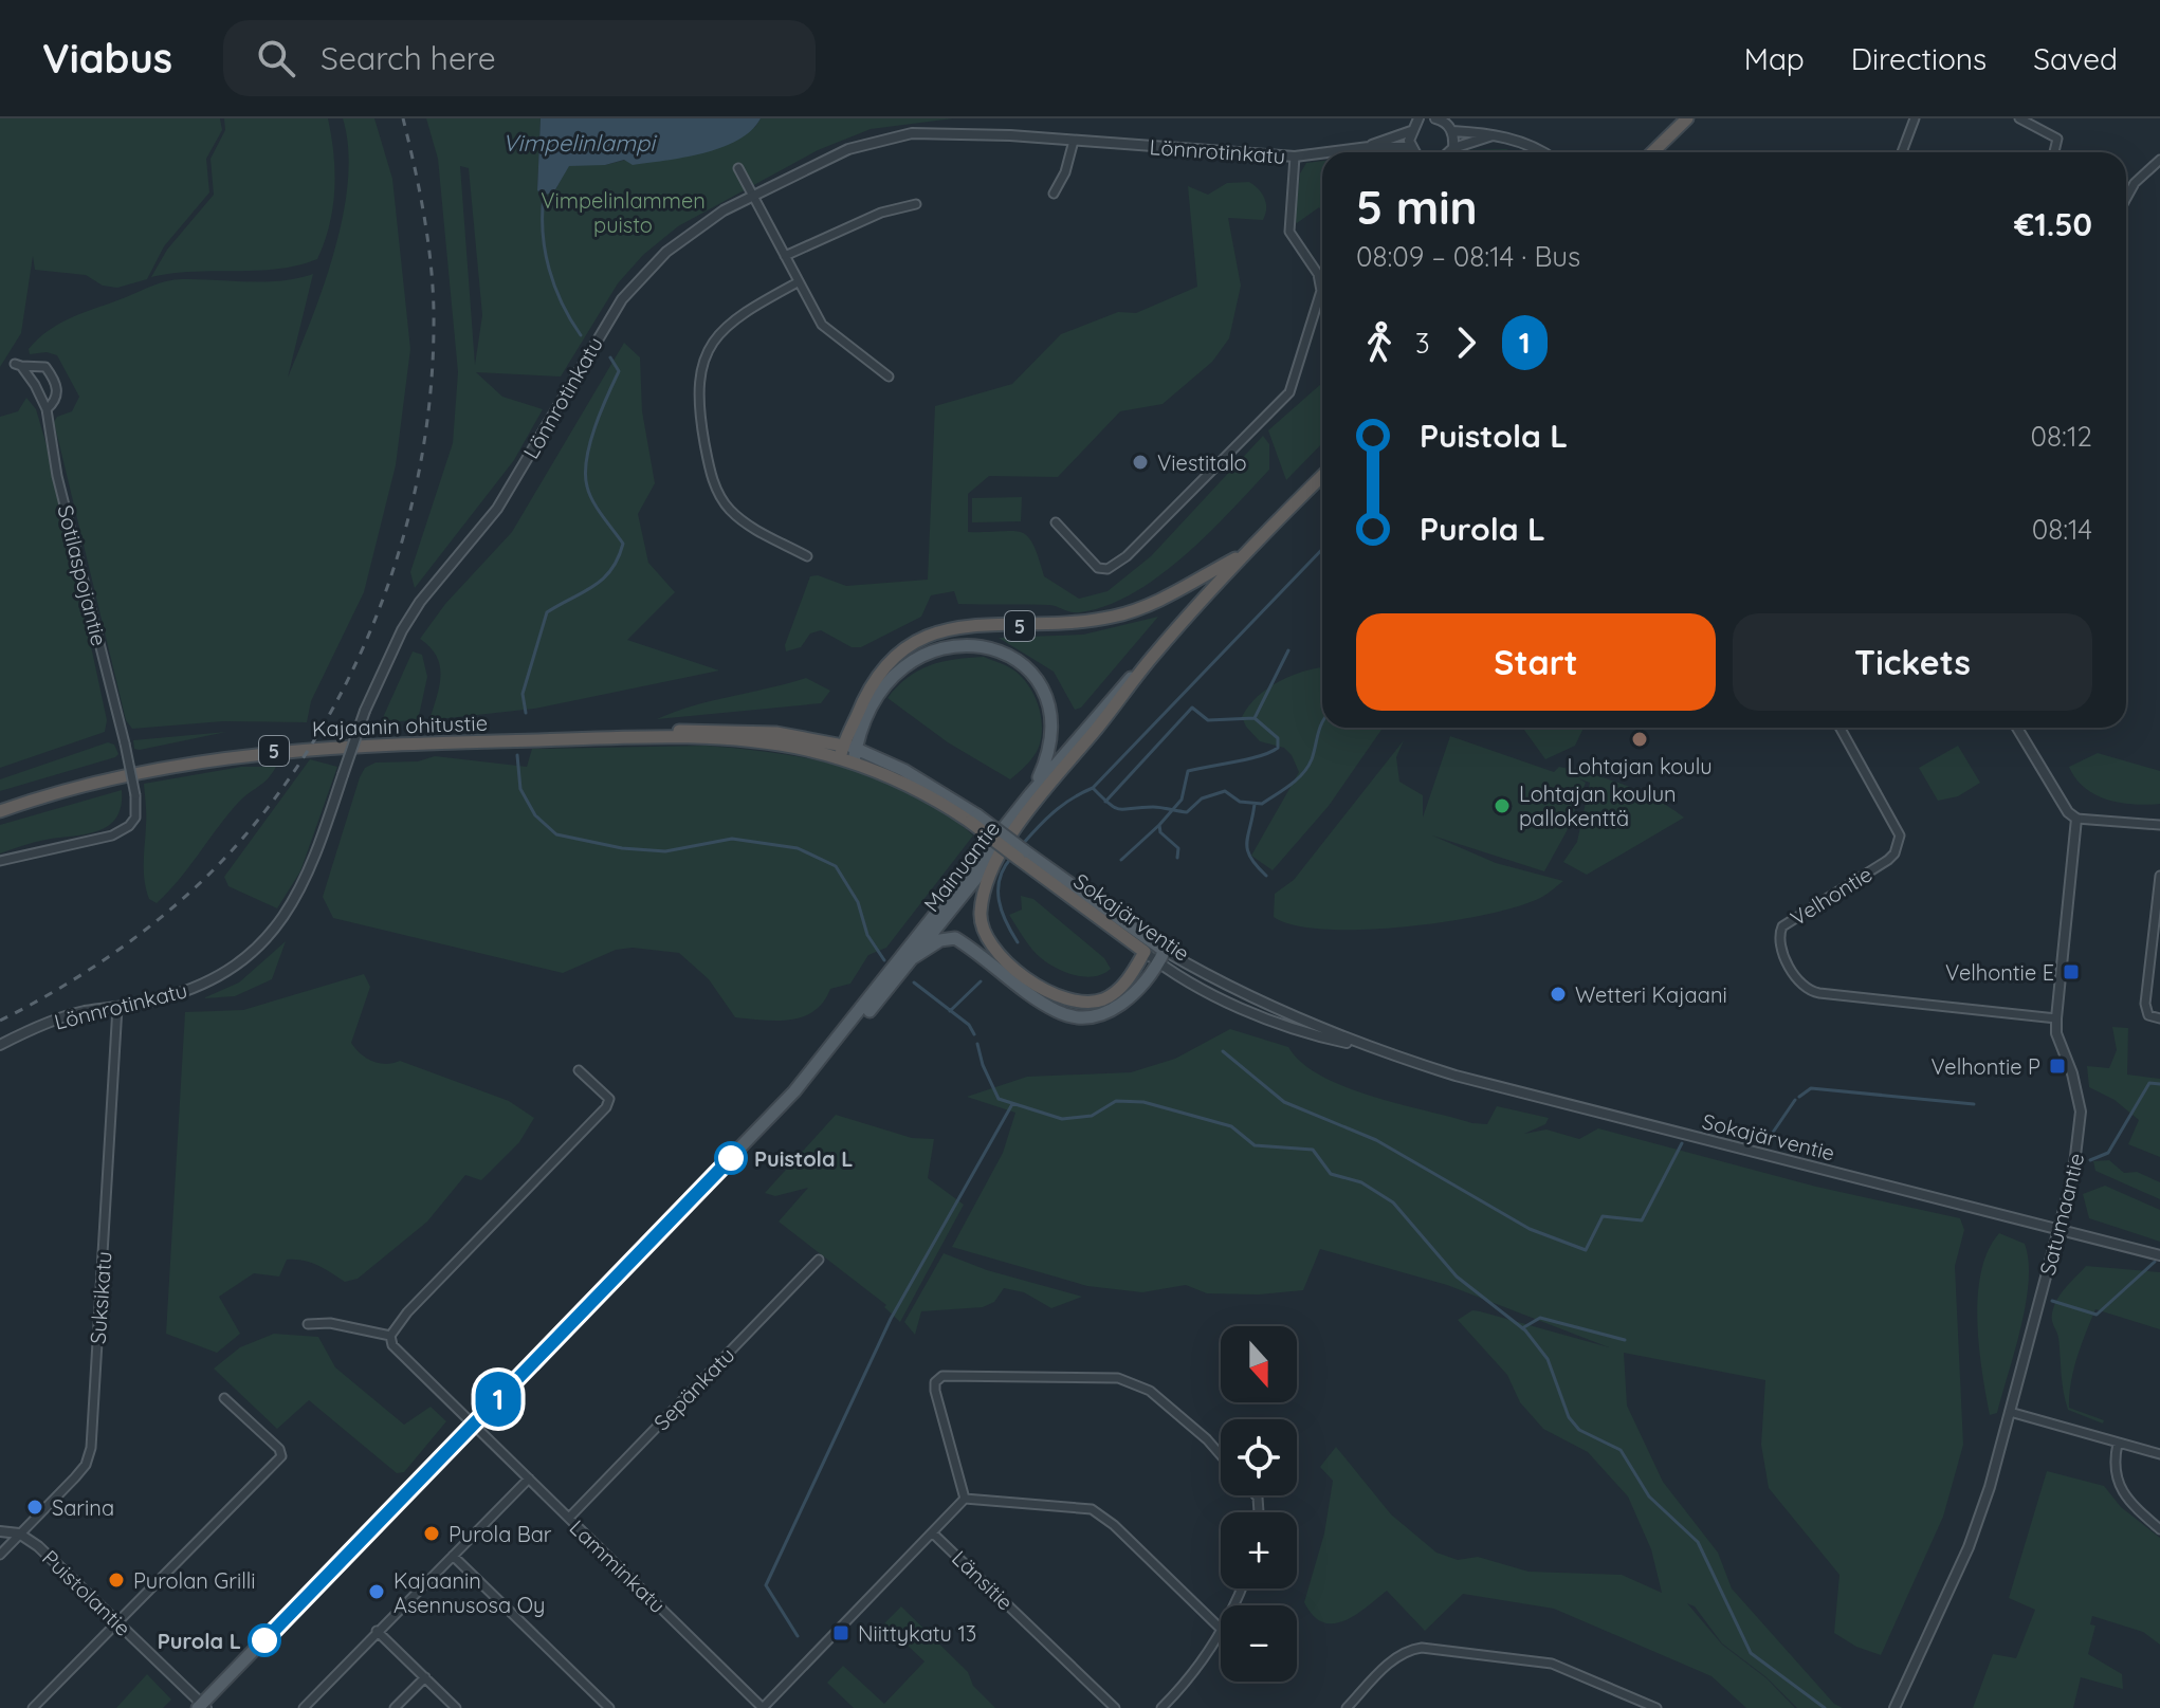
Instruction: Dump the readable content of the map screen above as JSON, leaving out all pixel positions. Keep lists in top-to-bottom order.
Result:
{
  "streets": {
    "highway": [
      "5",
      "Kajaanin ohitustie",
      "Mainuantie",
      "Sokajärventie"
    ],
    "street": [
      "Lönnrotinkatu",
      "Sotilaspojantie",
      "Velhontie",
      "Satumaantie",
      "Suksikatu",
      "Sepänkatu",
      "Lamminkatu",
      "Länsitie",
      "Puistolantie"
    ]
  },
  "crossings": [
    ["Lönnrotinkatu", "Suksikatu"],
    ["5", "Kajaanin ohitustie"],
    ["5", "Mainuantie"],
    ["5", "Sokajärventie"],
    ["Mainuantie", "Lamminkatu"],
    ["Mainuantie", "Puistolantie"],
    ["Velhontie", "Satumaantie"],
    ["Sokajärventie", "Satumaantie"],
    ["Suksikatu", "Puistolantie"],
    ["Sepänkatu", "Lamminkatu"]
  ],
  "water": ["Vimpelinlampi"],
  "parks": ["Vimpelinlammen puisto"],
  "places": {
    "other": [
      "Viestitalo",
      "Lohtajan koulu",
      "Lohtajan koulun pallokenttä",
      "Wetteri Kajaani",
      "Puistola L",
      "Sarina",
      "Purola Bar",
      "Purolan Grilli",
      "Kajaanin Asennusosa Oy",
      "Purola L"
    ],
    "transit": ["Velhontie E", "Velhontie P", "Niittykatu 13"]
  },
  "lines": ["bus line 1"],
  "north": "bottom",
  "page": {
    "header": "Viabus",
    "search": "Search here",
    "nav": ["Map", "Directions", "Saved"],
    "on_map": "1",
    "heading": ["5 min", "08:09 – 08:14 · Bus", "€1.50"],
    "legs": ["3", "1"],
    "list": [
      {
        "name": "Puistola L",
        "value": "08:12"
      },
      {
        "name": "Purola L",
        "value": "08:14"
      }
    ],
    "buttons": ["Start", "Tickets"],
    "map_buttons": ["+", "−"]
  }
}
